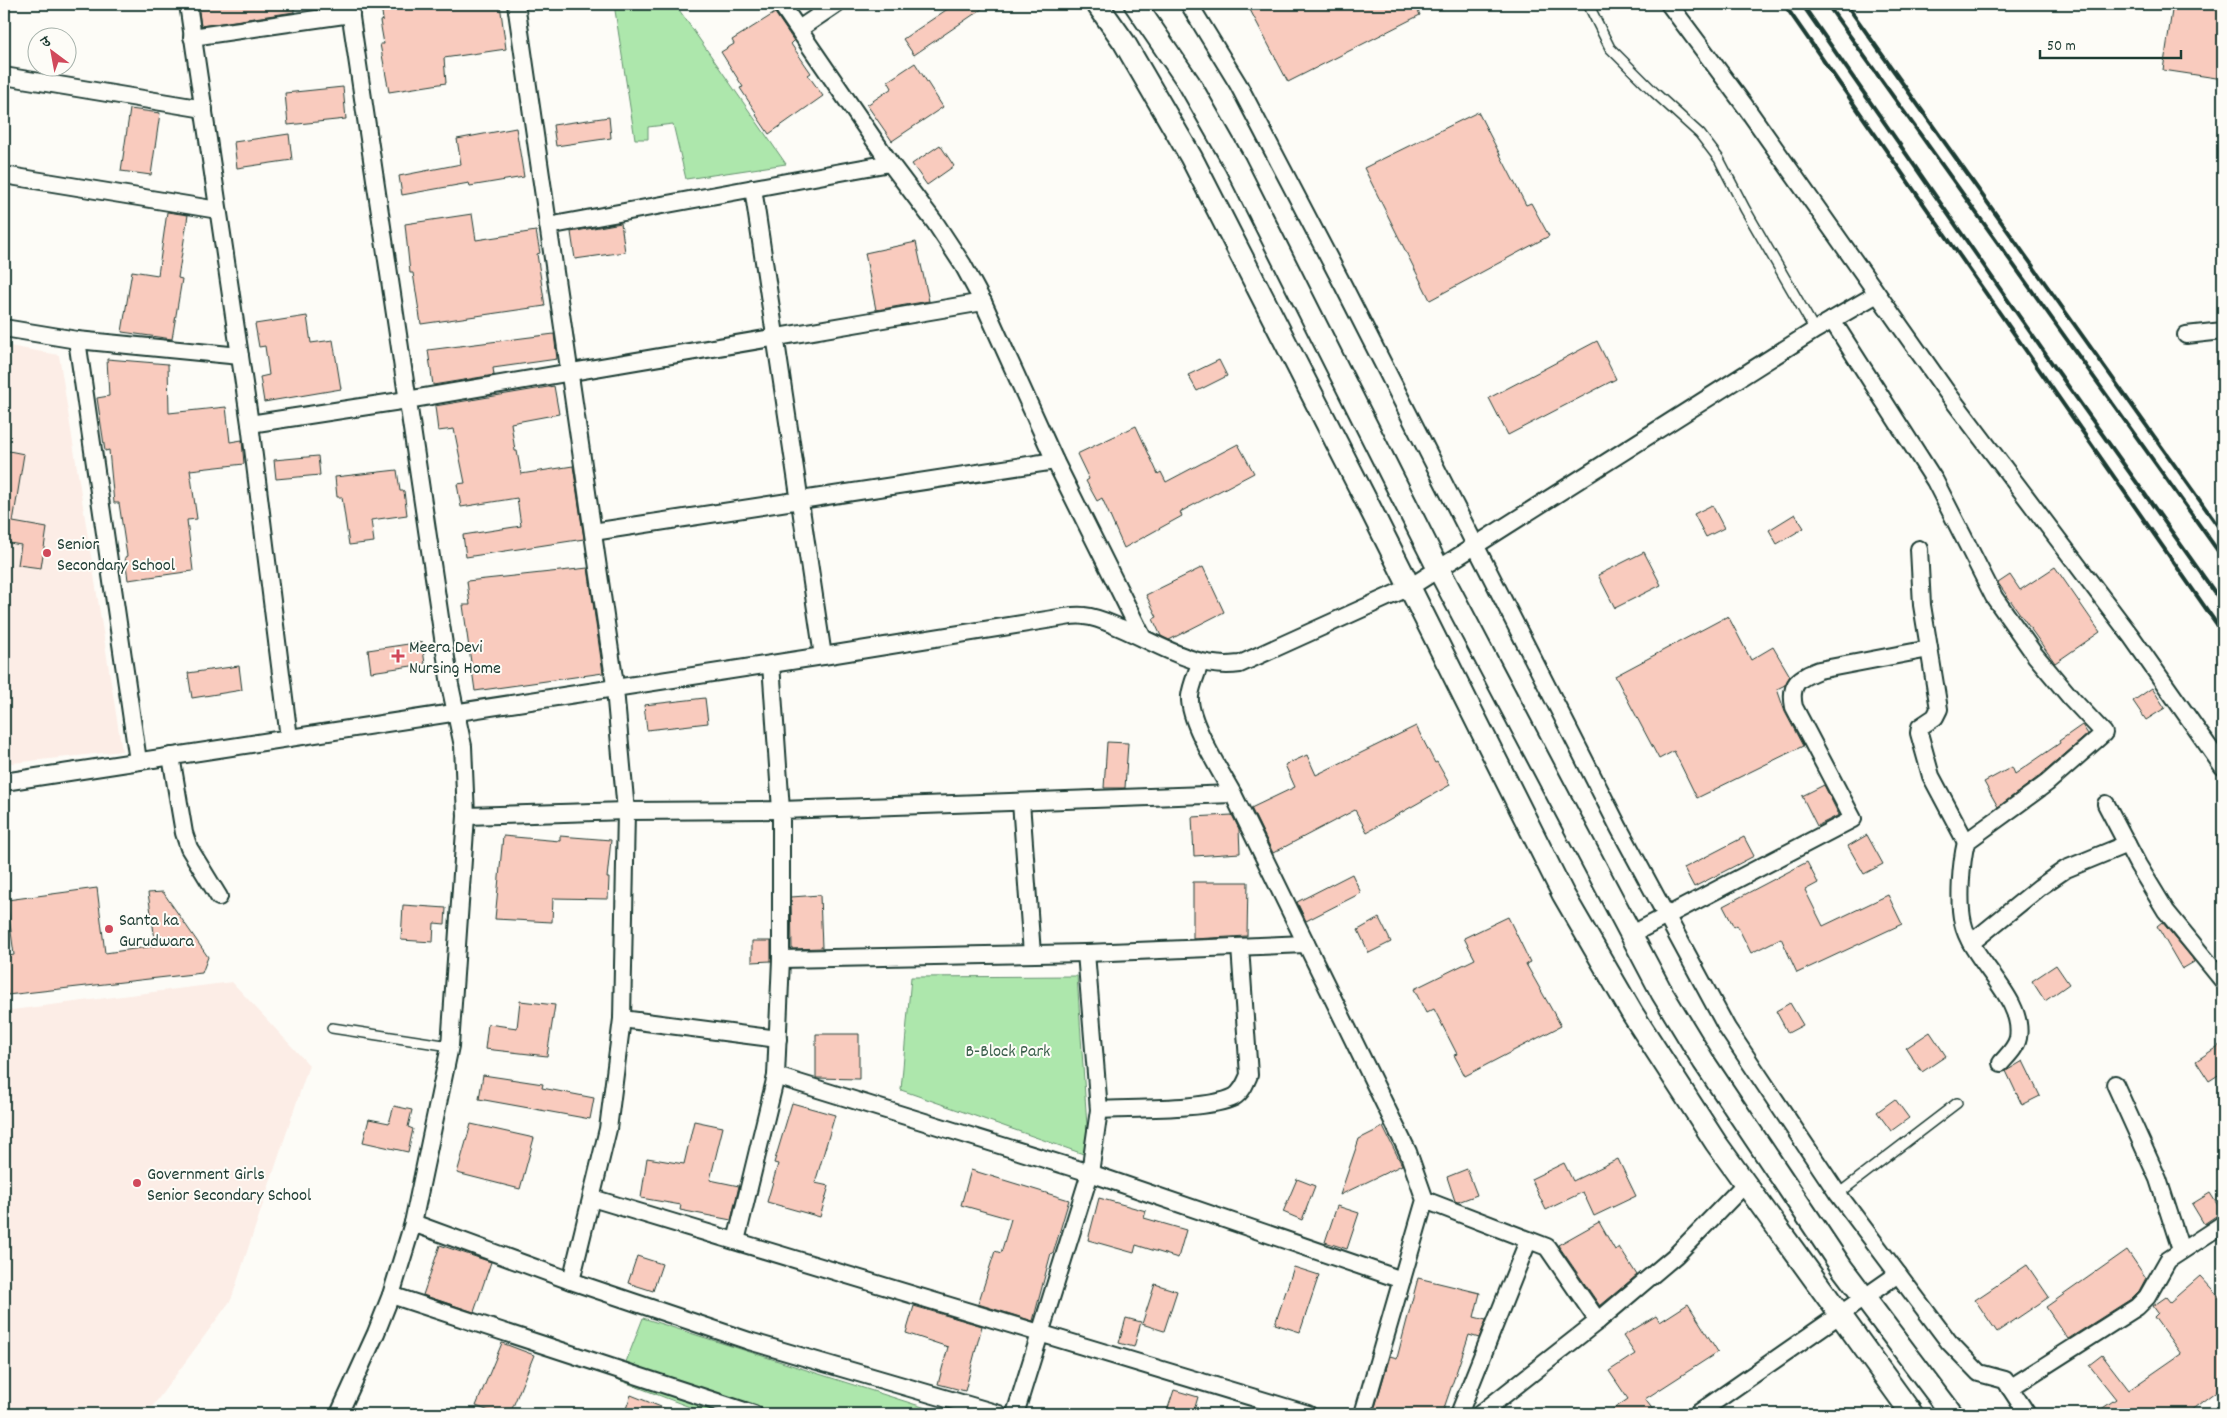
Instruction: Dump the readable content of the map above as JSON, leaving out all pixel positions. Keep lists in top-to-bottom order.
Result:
{
  "parks": ["B-Block Park"],
  "places": {
    "other": ["Senior Secondary School", "Santa ka Gurudwara", "Government Girls Senior Secondary School"],
    "health": ["Meera Devi Nursing Home"]
  },
  "scale_bar": "50 m",
  "north": "top left"
}
